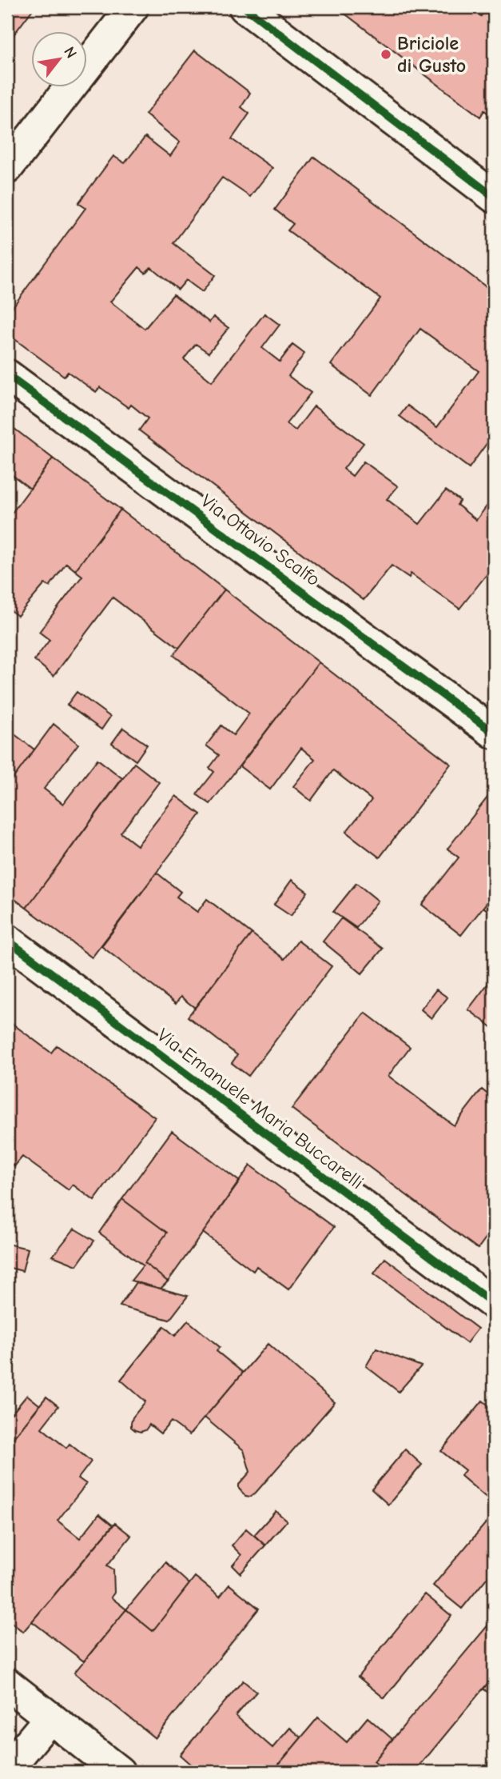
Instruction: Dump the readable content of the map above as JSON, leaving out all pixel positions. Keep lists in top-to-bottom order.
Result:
{
  "streets": {
    "street": ["Via Ottavio Scalfo", "Via Emanuele Maria Buccarelli"]
  },
  "places": ["Briciole di Gusto"],
  "north": "top right"
}
